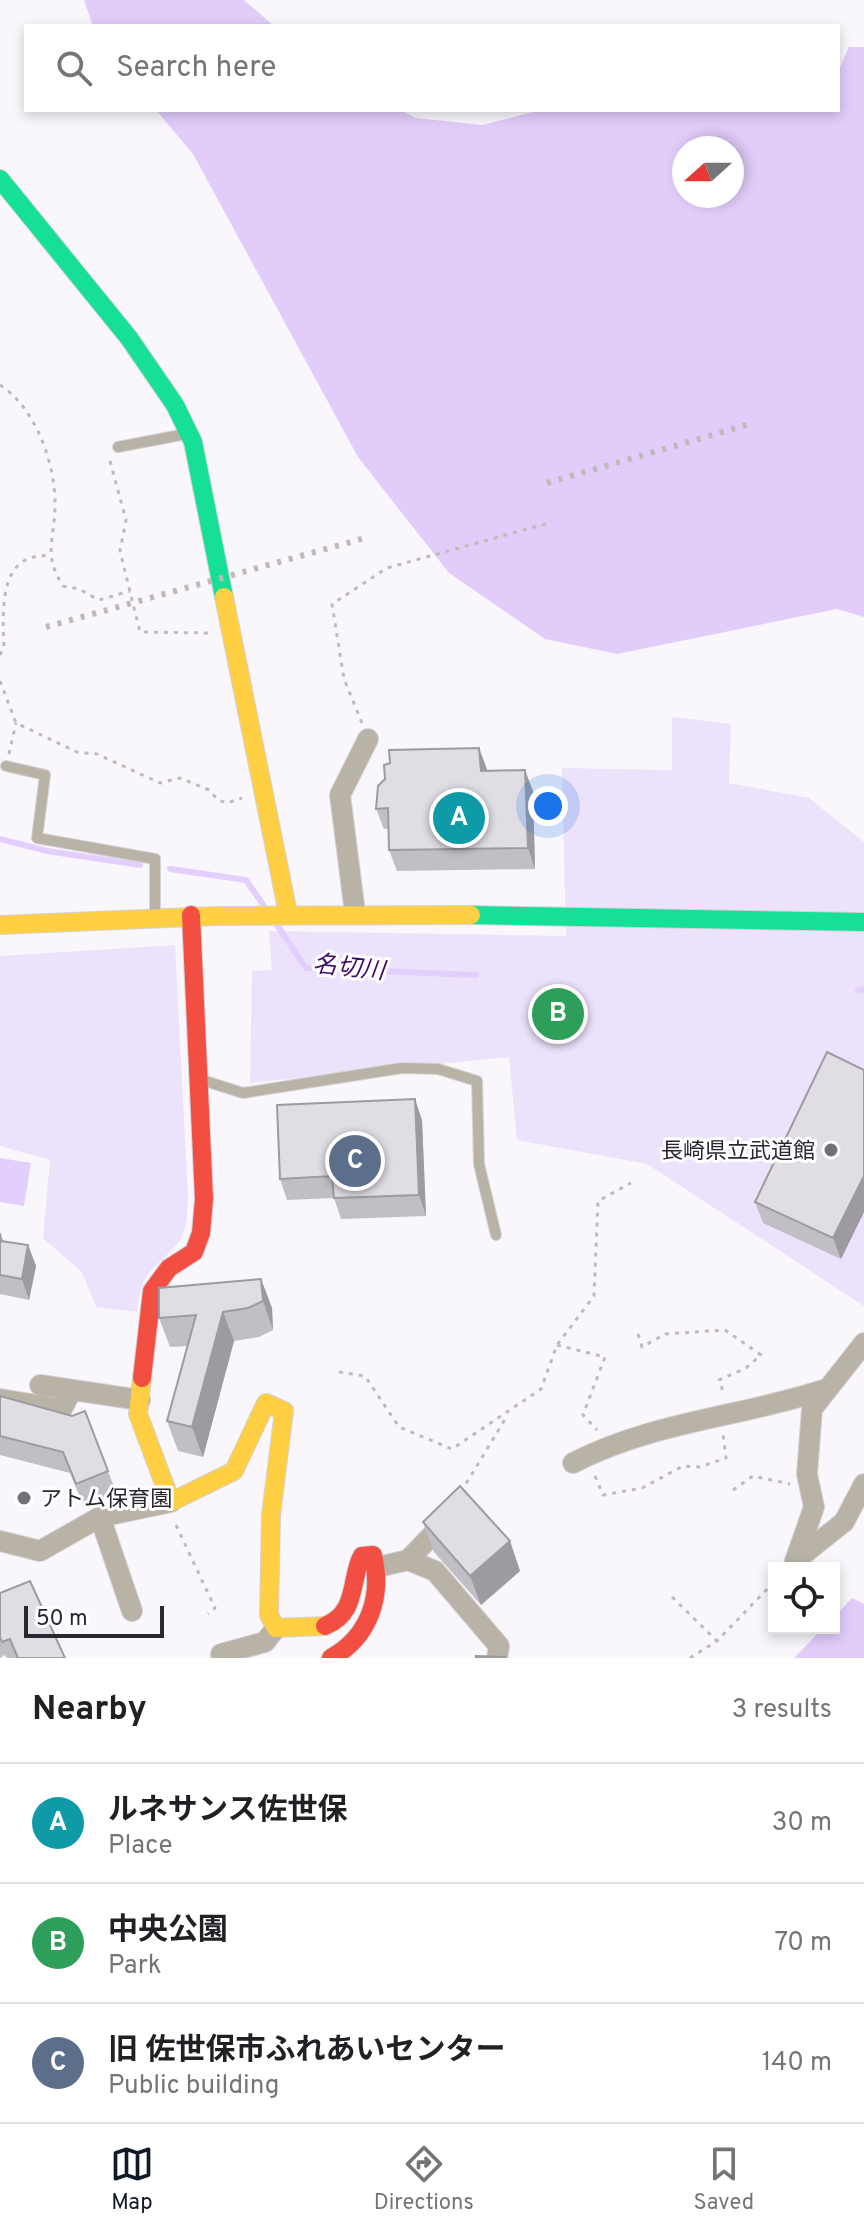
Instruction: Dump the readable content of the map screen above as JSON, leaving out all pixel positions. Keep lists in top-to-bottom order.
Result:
{
  "water": ["名切川"],
  "places": ["長崎県立武道館", "アトム保育園"],
  "scale_bar": "50 m",
  "north": "left",
  "page": {
    "search": "Search here",
    "pins": ["A", "B", "C"],
    "scale": "50 m",
    "heading": ["Nearby", "3 results"],
    "list": [
      {
        "mark": "A",
        "name": "ルネサンス佐世保",
        "note": "Place",
        "value": "30 m"
      },
      {
        "mark": "B",
        "name": "中央公園",
        "note": "Park",
        "value": "70 m"
      },
      {
        "mark": "C",
        "name": "旧 佐世保市ふれあいセンター",
        "note": "Public building",
        "value": "140 m"
      }
    ],
    "nav": ["Map", "Directions", "Saved"]
  }
}
